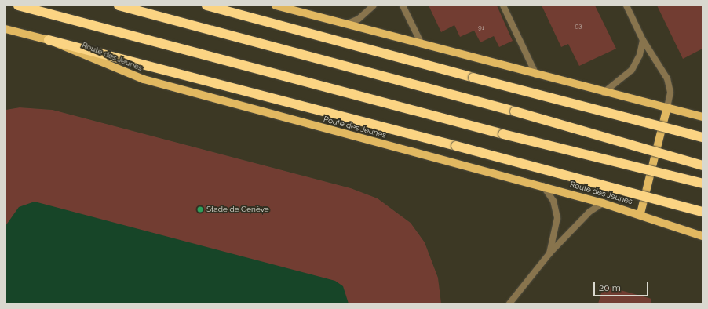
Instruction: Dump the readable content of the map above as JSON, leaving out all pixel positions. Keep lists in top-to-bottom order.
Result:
{
  "streets": {
    "main road": ["Route des Jeunes"]
  },
  "places": ["Stade de Genève"],
  "house_numbers": ["93", "91"],
  "scale_bar": "20 m"
}
